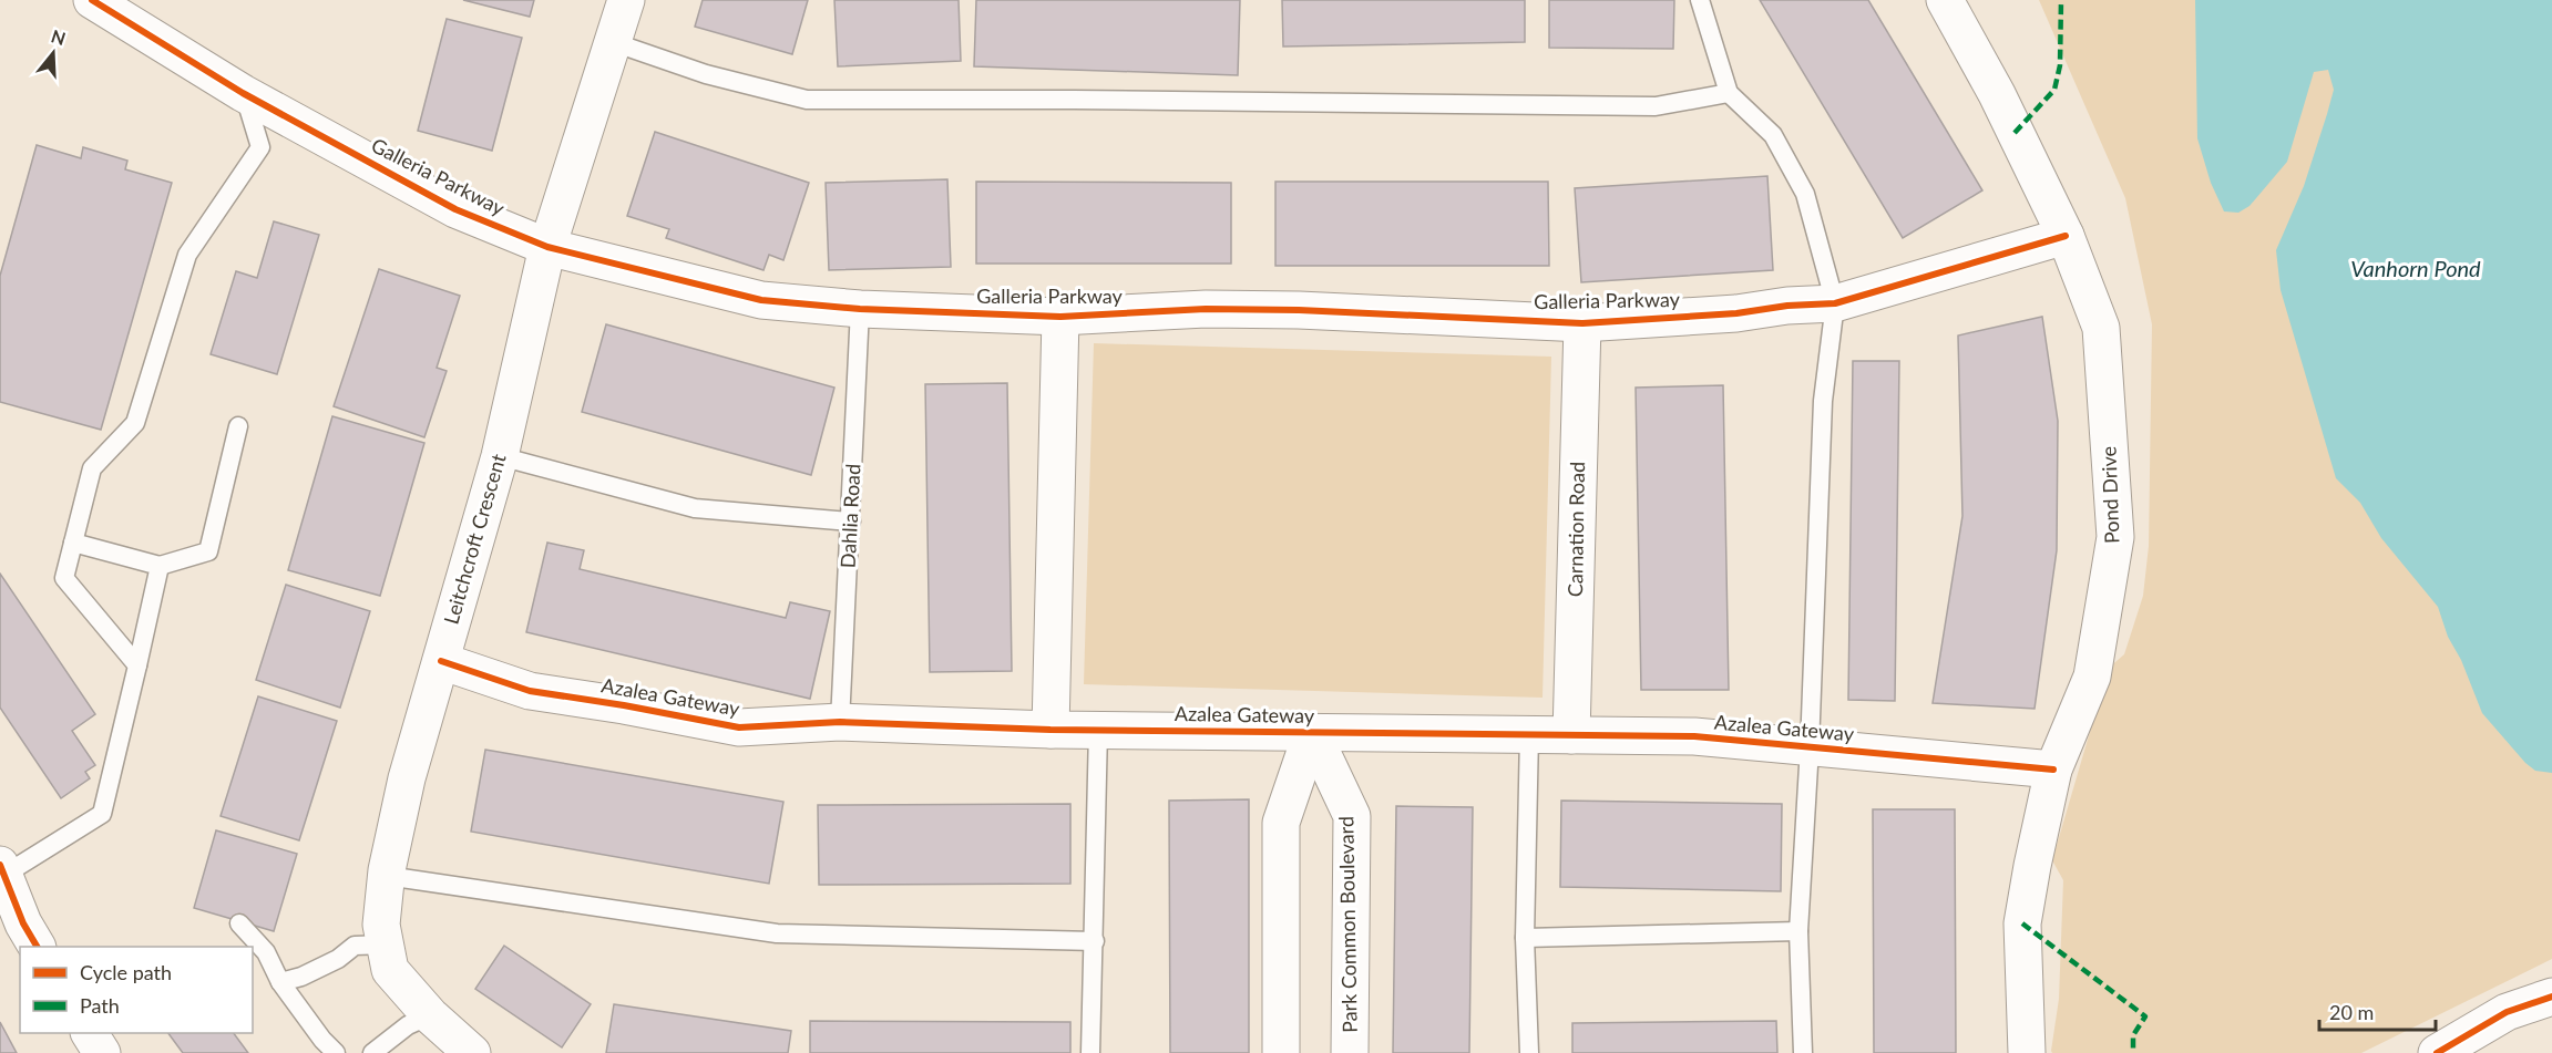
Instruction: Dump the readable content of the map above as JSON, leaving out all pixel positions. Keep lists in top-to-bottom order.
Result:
{
  "streets": {
    "street": [
      "Galleria Parkway",
      "Pond Drive",
      "Carnation Road",
      "Leitchcroft Crescent",
      "Azalea Gateway",
      "Park Common Boulevard"
    ],
    "lane": ["Dahlia Road"]
  },
  "crossings": [
    ["Galleria Parkway", "Pond Drive"],
    ["Galleria Parkway", "Dahlia Road"],
    ["Galleria Parkway", "Carnation Road"],
    ["Galleria Parkway", "Leitchcroft Crescent"],
    ["Pond Drive", "Azalea Gateway"],
    ["Dahlia Road", "Azalea Gateway"],
    ["Carnation Road", "Azalea Gateway"],
    ["Leitchcroft Crescent", "Azalea Gateway"],
    ["Azalea Gateway", "Park Common Boulevard"]
  ],
  "water": ["Vanhorn Pond"],
  "legend": ["Cycle path", "Path"],
  "scale_bar": "20 m",
  "north": "top"
}
